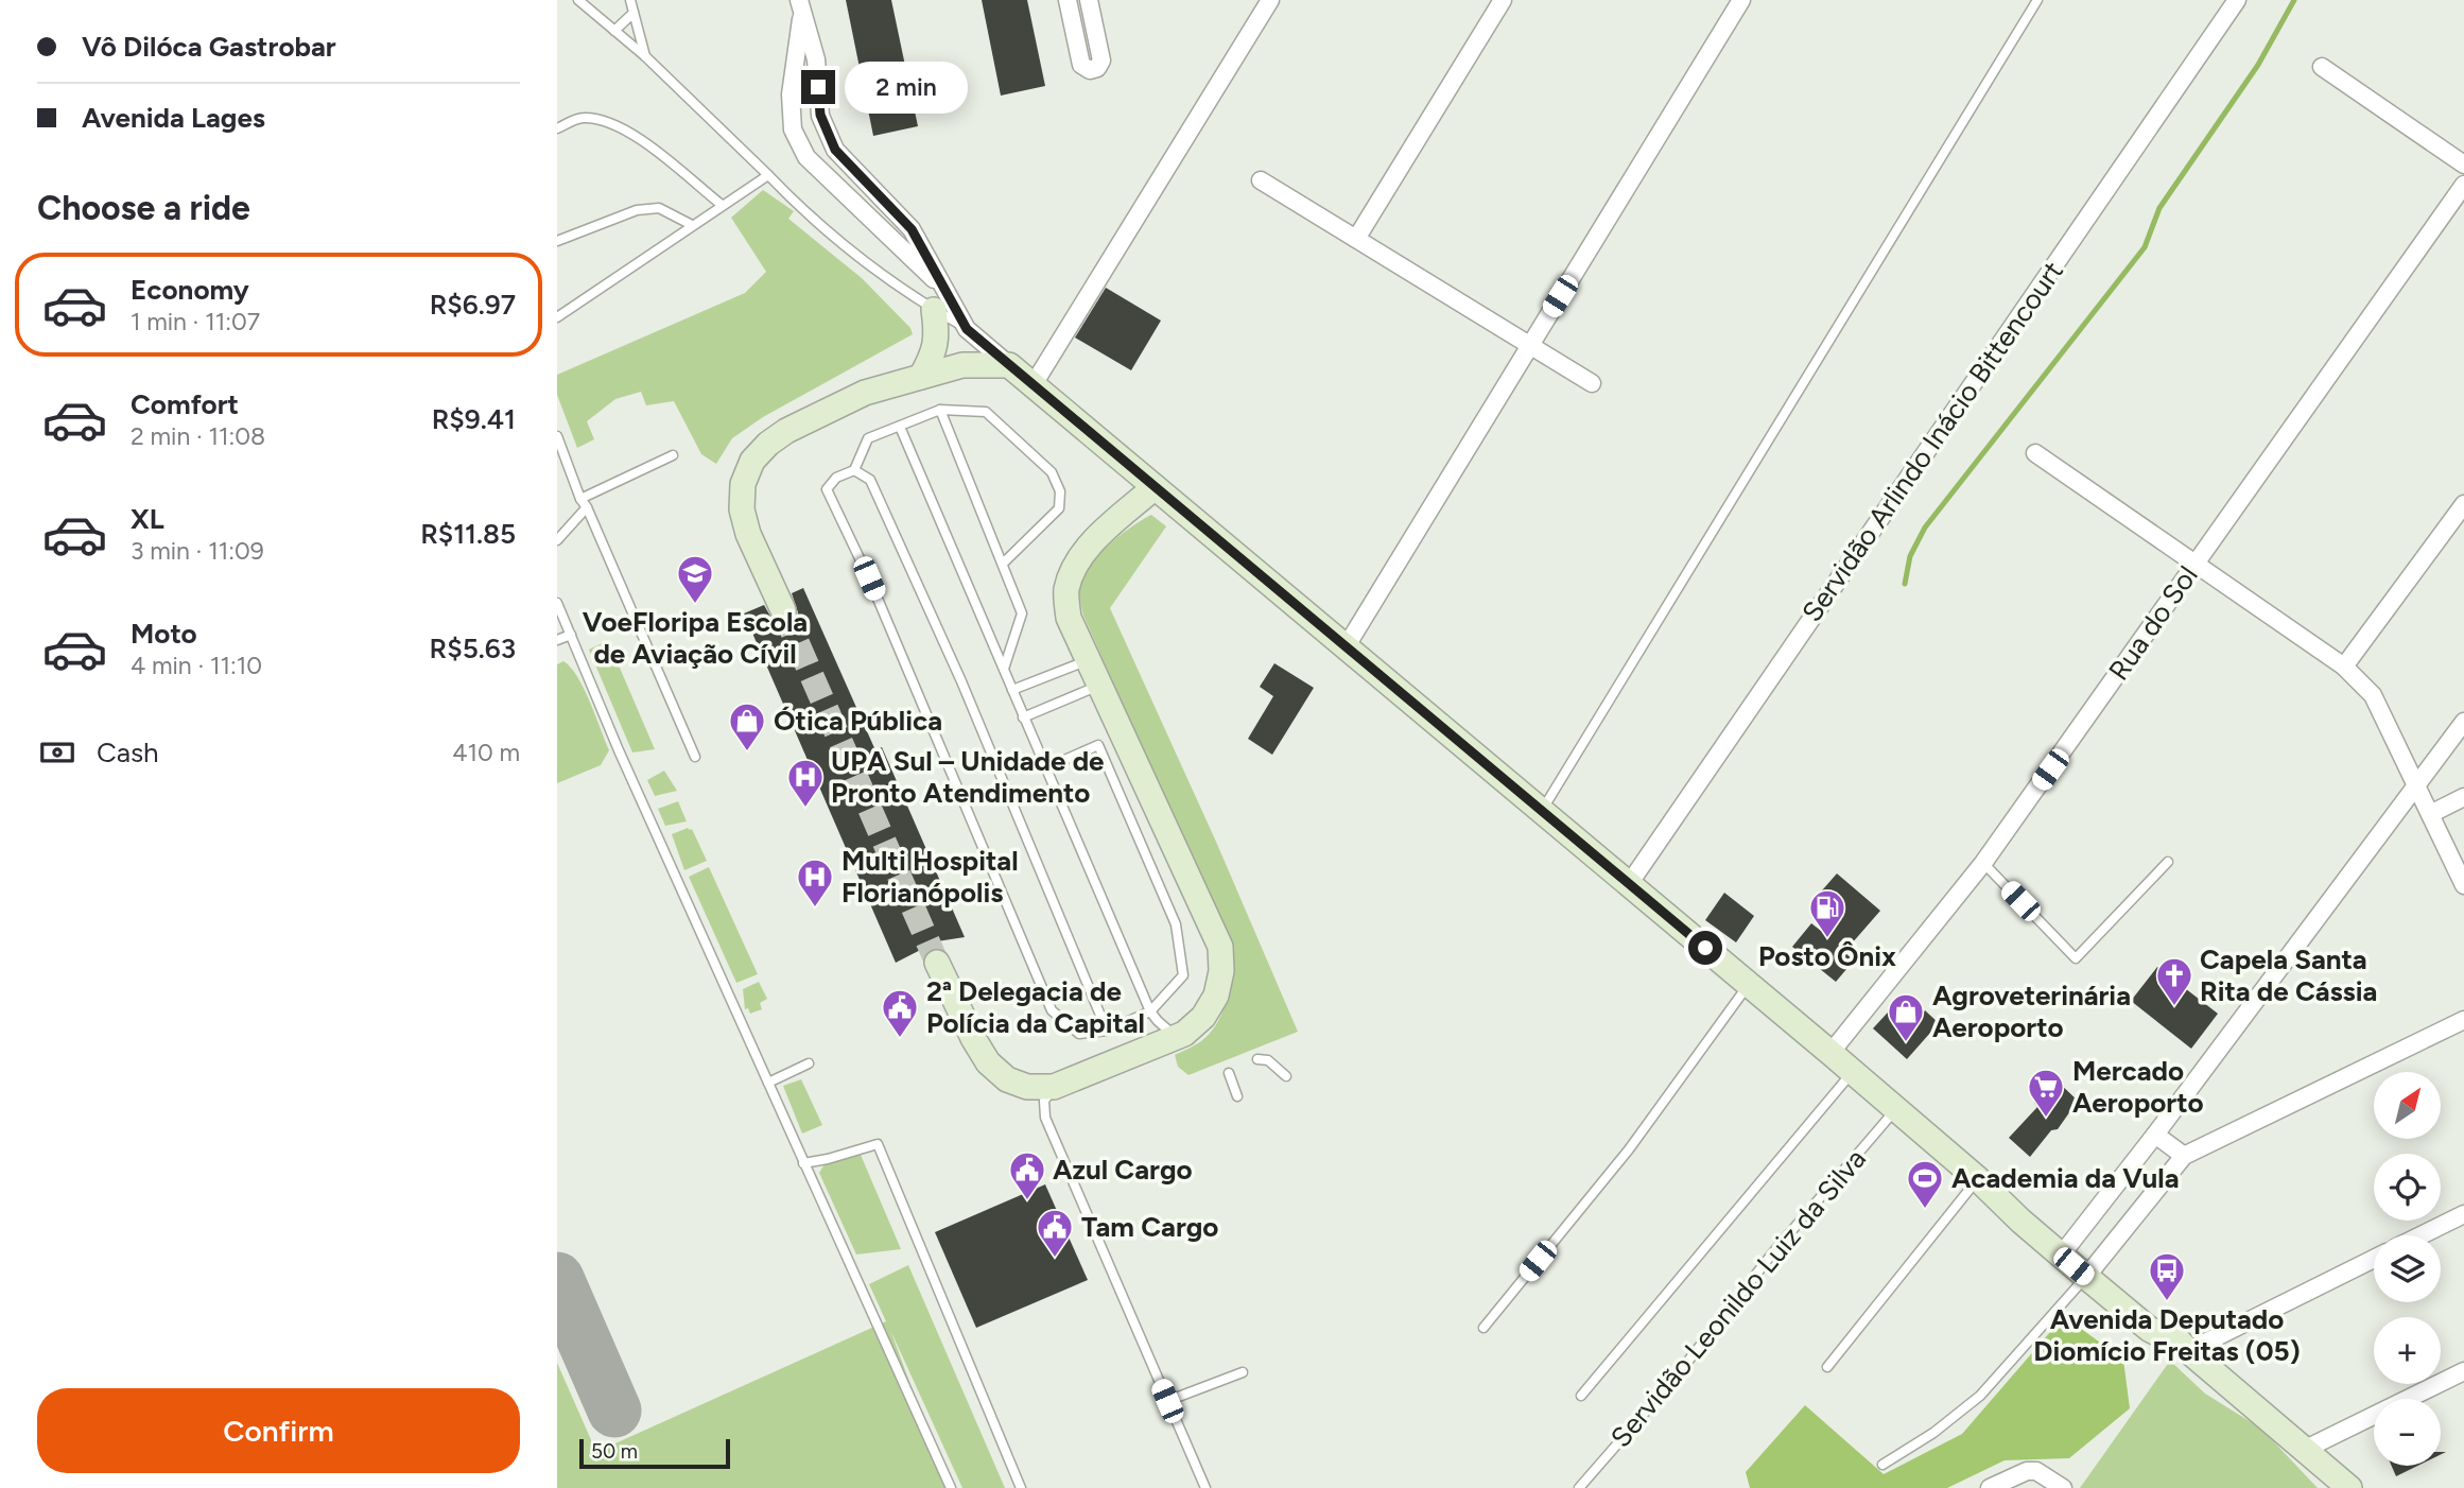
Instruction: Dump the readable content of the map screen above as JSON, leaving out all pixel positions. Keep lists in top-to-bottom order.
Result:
{
  "streets": {
    "street": ["Servidão Arlindo Inácio Bittencourt", "Rua do Sol"],
    "lane": ["Servidão Leonildo Luiz da Silva"]
  },
  "places": {
    "school or university": ["VoeFloripa Escola de Aviação Cívil"],
    "shop": ["Ótica Pública", "Agroveterinária Aeroporto"],
    "hospital": ["UPA Sul – Unidade de Pronto Atendimento", "Multi Hospital Florianópolis"],
    "fuel station": ["Posto Ônix"],
    "church": ["Capela Santa Rita de Cássia"],
    "public building": ["2ª Delegacia de Polícia da Capital", "Azul Cargo", "Tam Cargo"],
    "supermarket": ["Mercado Aeroporto"],
    "sports": ["Academia da Vula"],
    "bus stop": ["Avenida Deputado Diomício Freitas (05)"]
  },
  "scale_bar": "50 m",
  "north": "top right",
  "page": {
    "banner": ["Vô Dilóca Gastrobar", "Avenida Lages"],
    "bubble": "2 min",
    "heading": "Choose a ride",
    "list": [
      {
        "name": "Economy",
        "note": "1 min · 11:07",
        "value": "R$6.97"
      },
      {
        "name": "Comfort",
        "note": "2 min · 11:08",
        "value": "R$9.41"
      },
      {
        "name": "XL",
        "note": "3 min · 11:09",
        "value": "R$11.85"
      },
      {
        "name": "Moto",
        "note": "4 min · 11:10",
        "value": "R$5.63"
      }
    ],
    "pay": ["Cash", "410 m"],
    "map_buttons": ["+", "−"],
    "buttons": "Confirm",
    "scale": "50 m"
  }
}
